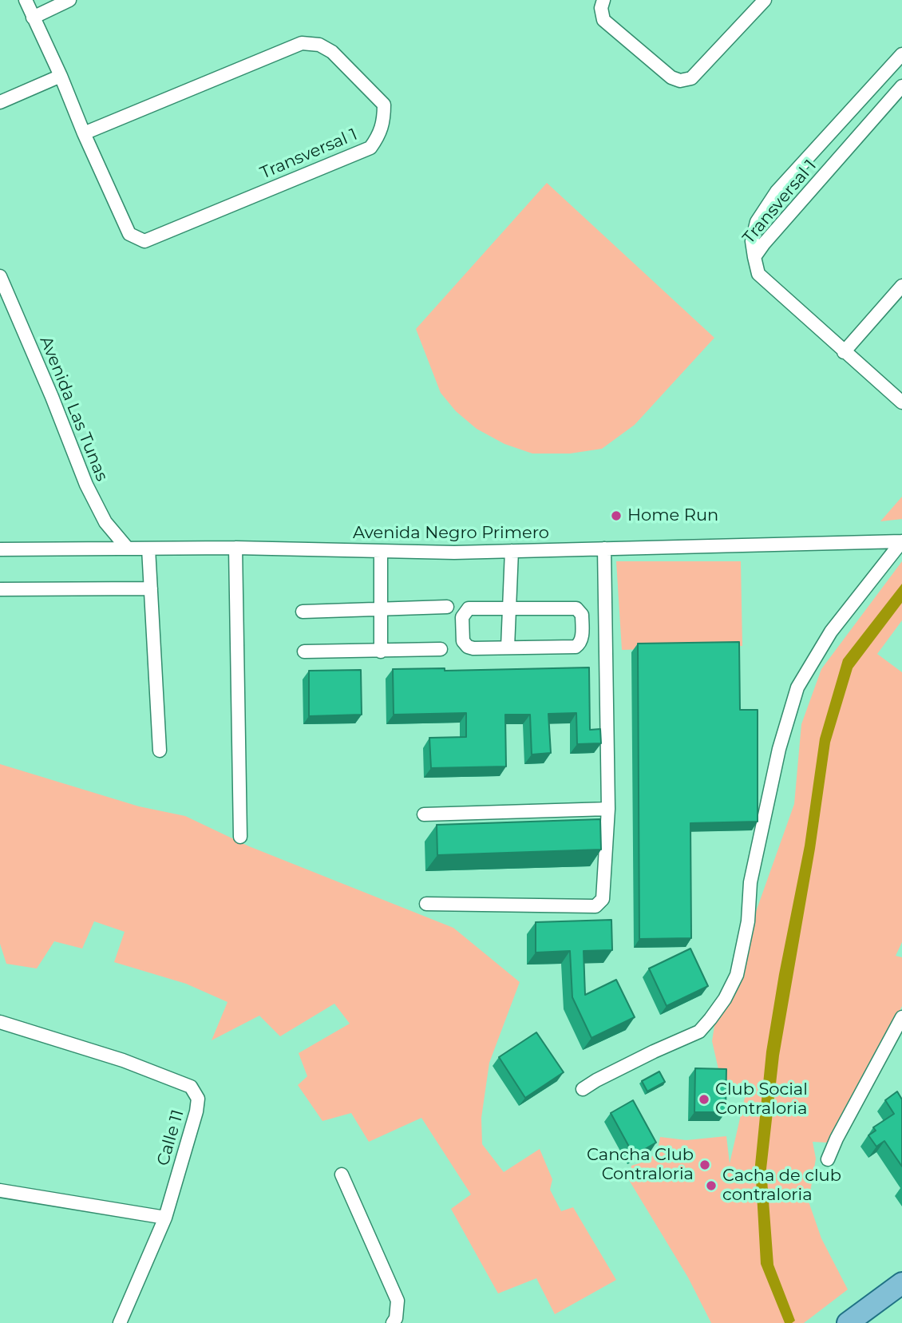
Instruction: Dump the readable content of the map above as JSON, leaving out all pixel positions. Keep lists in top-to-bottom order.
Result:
{
  "streets": {
    "street": [
      "Transversal 1",
      "Avenida Las Tunas",
      "Avenida Negro Primero",
      "Calle 11"
    ]
  },
  "crossings": [
    ["Avenida Las Tunas", "Avenida Negro Primero"]
  ],
  "places": [
    "Home Run",
    "Club Social Contraloria",
    "Cancha Club Contraloria",
    "Cacha de club contraloria"
  ]
}
